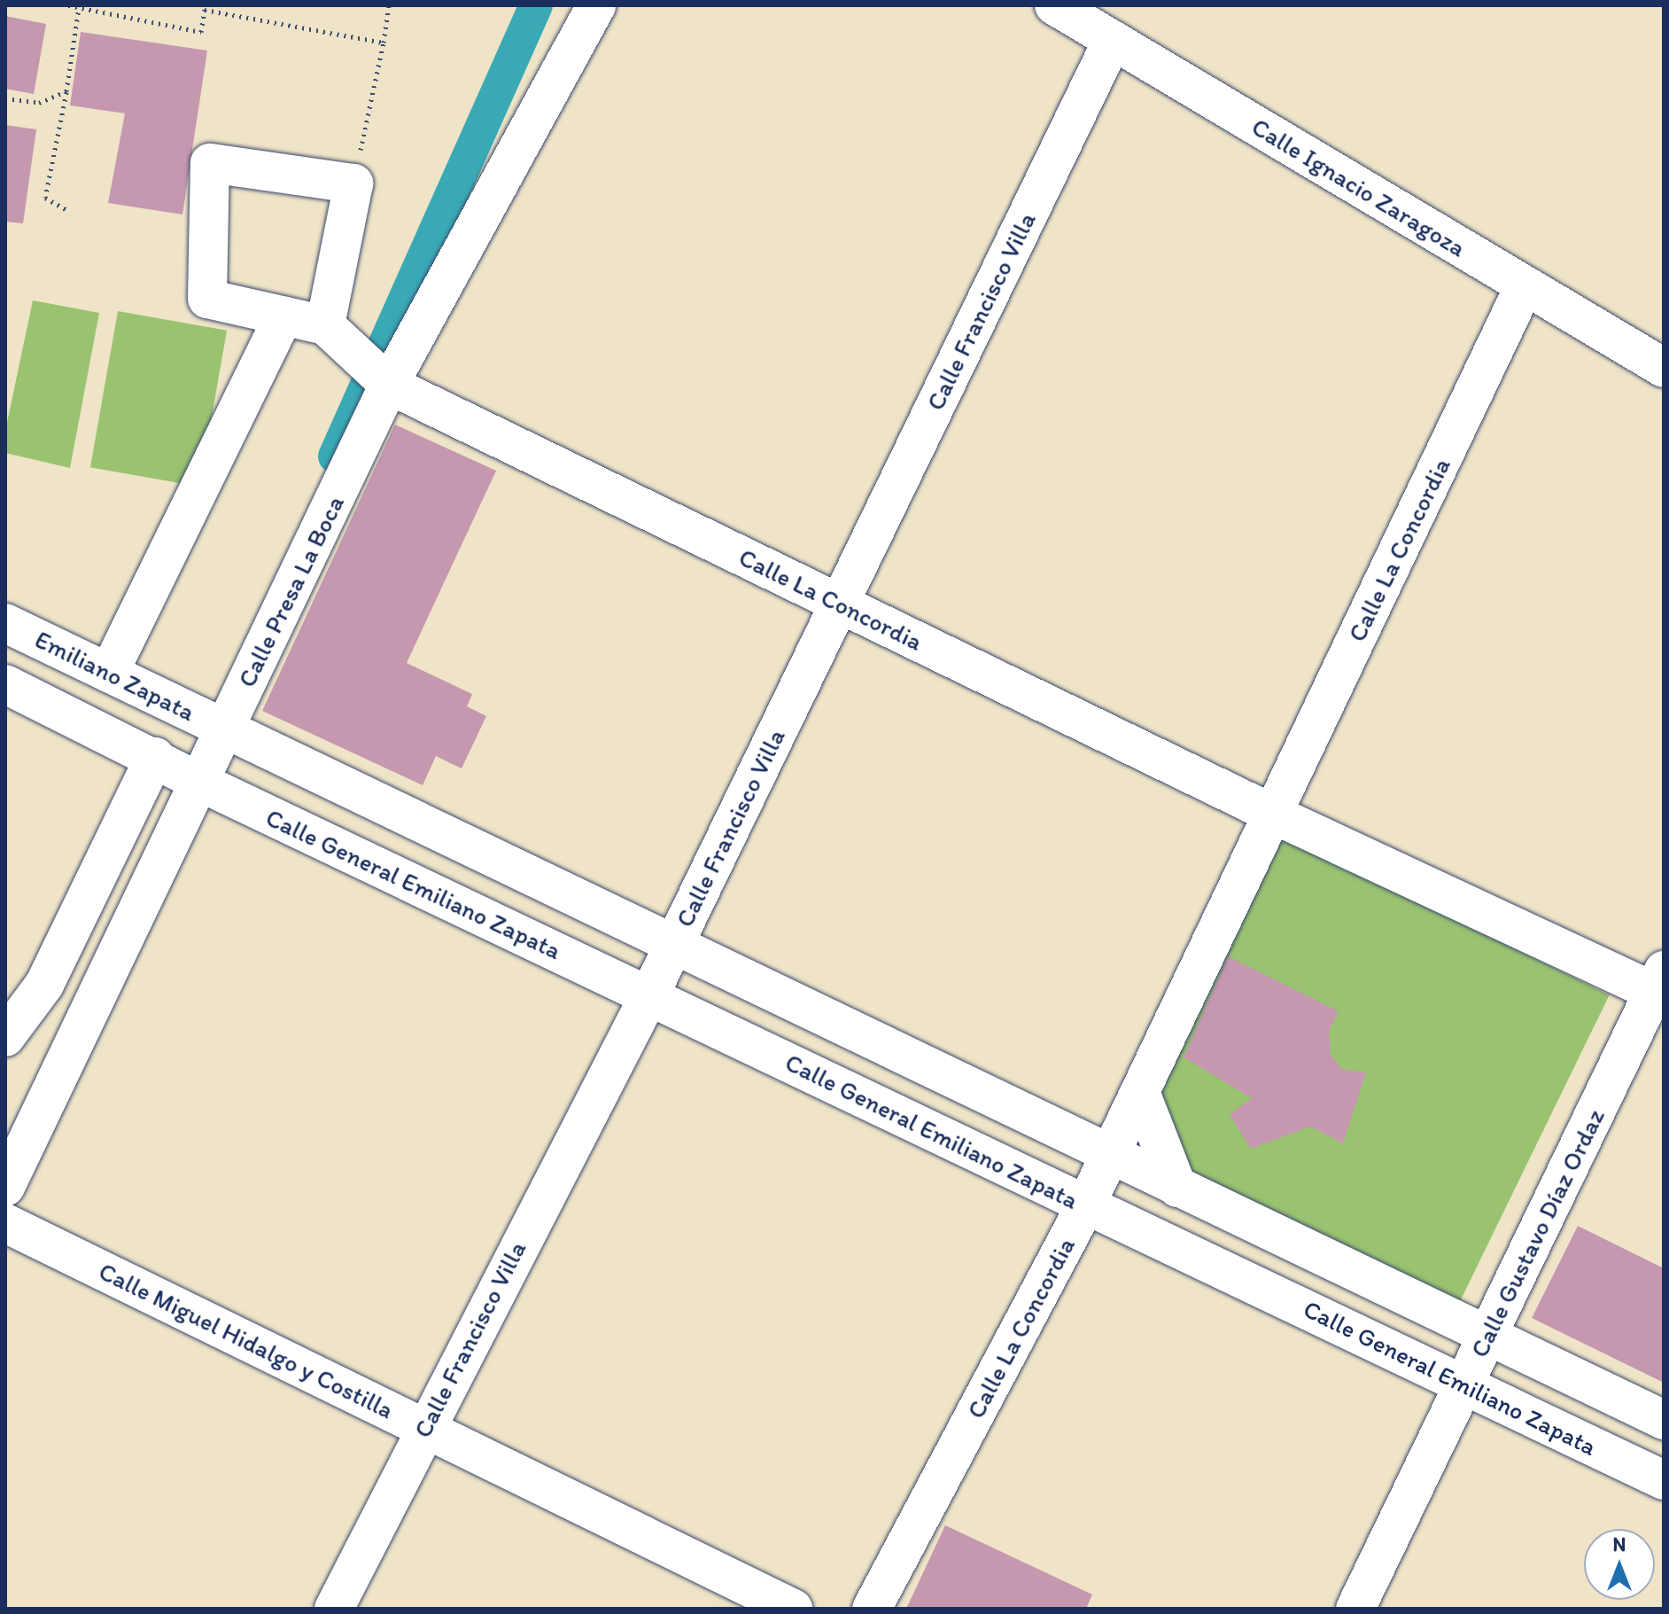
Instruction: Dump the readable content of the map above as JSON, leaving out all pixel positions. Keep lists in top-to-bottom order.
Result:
{
  "streets": {
    "street": [
      "Calle Ignacio Zaragoza",
      "Calle Francisco Villa",
      "Calle La Concordia",
      "Calle Presa La Boca",
      "Emiliano Zapata",
      "Calle General Emiliano Zapata",
      "Calle Gustavo Díaz Ordaz",
      "Calle Miguel Hidalgo y Costilla"
    ]
  },
  "crossings": [
    ["Calle Ignacio Zaragoza", "Calle Francisco Villa"],
    ["Calle Ignacio Zaragoza", "Calle La Concordia"],
    ["Calle Francisco Villa", "Calle La Concordia"],
    ["Calle Francisco Villa", "Calle General Emiliano Zapata"],
    ["Calle Francisco Villa", "Calle Miguel Hidalgo y Costilla"],
    ["Calle La Concordia", "Calle Presa La Boca"],
    ["Calle La Concordia", "Calle General Emiliano Zapata"],
    ["Calle La Concordia", "Calle Gustavo Díaz Ordaz"],
    ["Calle Presa La Boca", "Emiliano Zapata"],
    ["Calle Presa La Boca", "Calle General Emiliano Zapata"],
    ["Calle General Emiliano Zapata", "Calle Gustavo Díaz Ordaz"]
  ],
  "north": "top"
}
